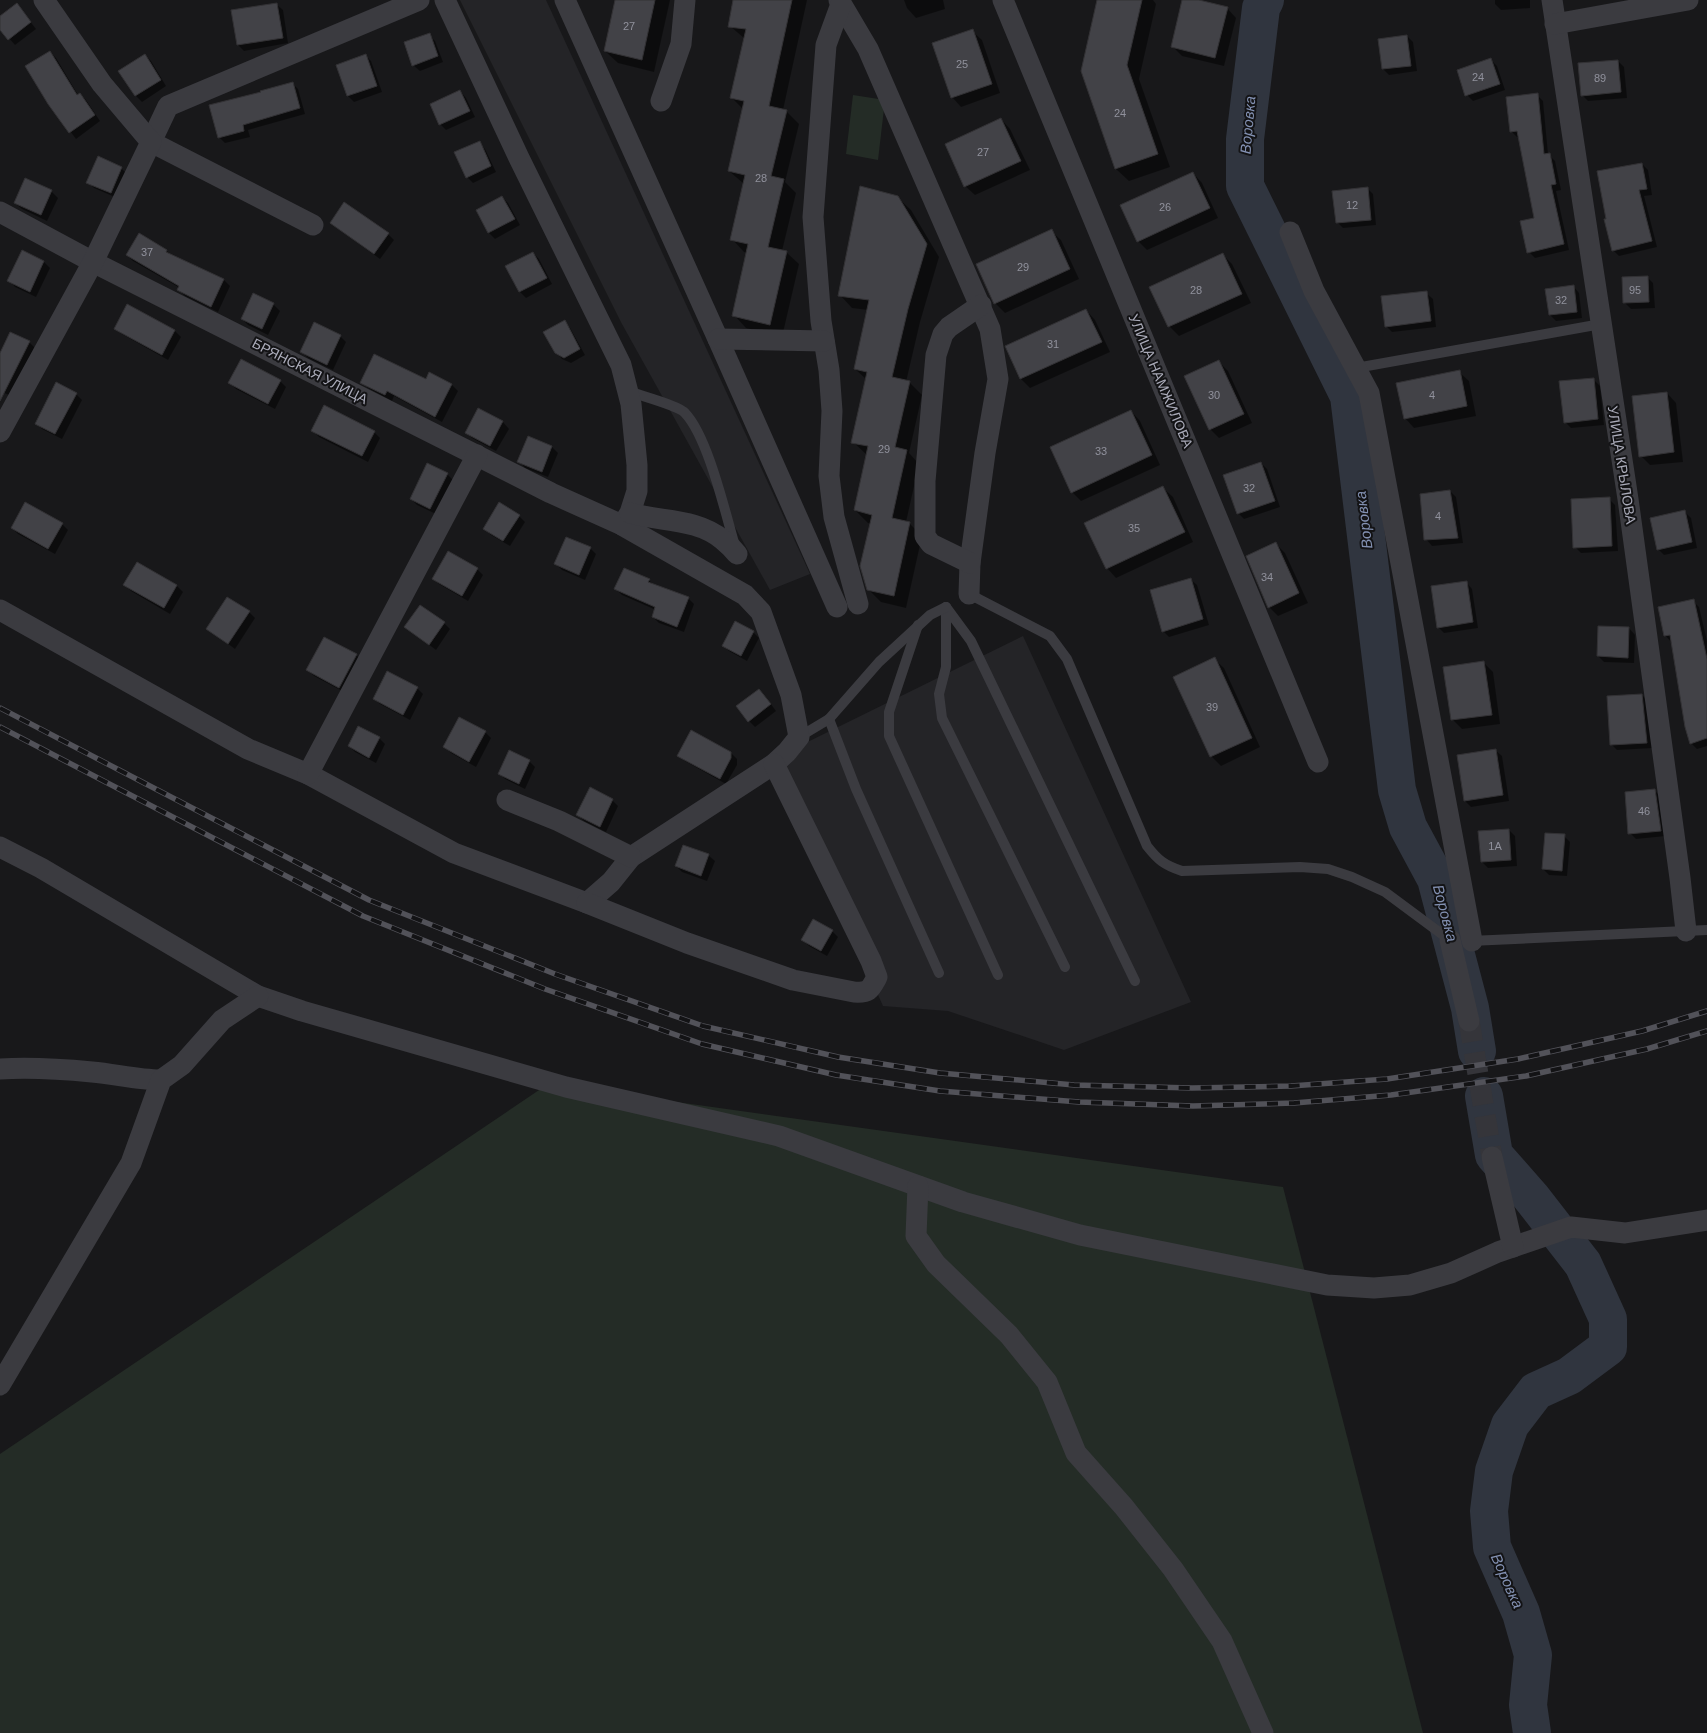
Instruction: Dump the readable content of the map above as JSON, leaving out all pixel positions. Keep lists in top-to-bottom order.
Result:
{
  "streets": {
    "street": ["БРЯНСКАЯ УЛИЦА", "УЛИЦА НАМЖИЛОВА", "УЛИЦА КРЫЛОВА"]
  },
  "water": ["Воровка"],
  "house_numbers": [
    "27",
    "25",
    "24",
    "89",
    "24",
    "27",
    "28",
    "12",
    "26",
    "37",
    "29",
    "28",
    "95",
    "32",
    "31",
    "30",
    "4",
    "29",
    "33",
    "32",
    "4",
    "35",
    "34",
    "39",
    "46",
    "1А"
  ]
}
